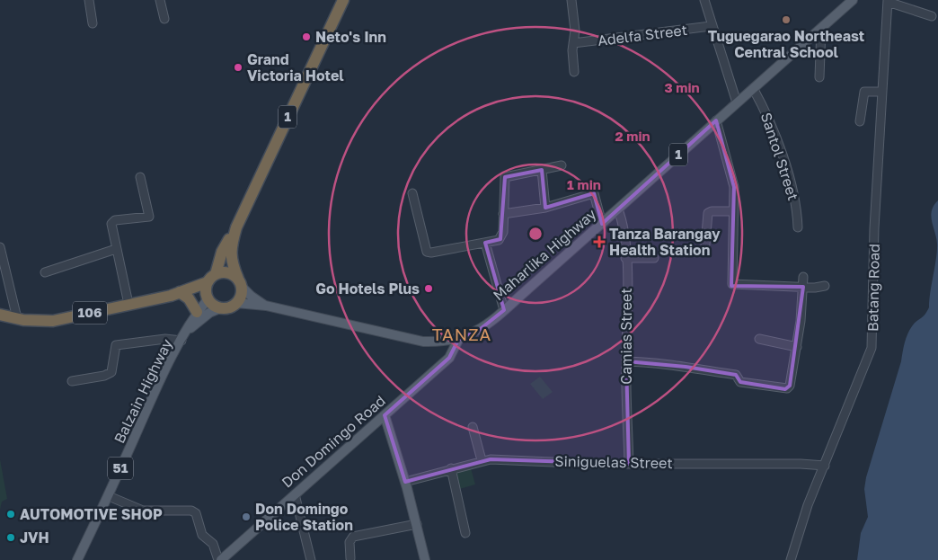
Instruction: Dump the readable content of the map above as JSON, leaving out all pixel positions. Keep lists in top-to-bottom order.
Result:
{
  "streets": {
    "highway": ["1", "106"],
    "main road": [
      "Maharlika Highway",
      "Balzain Highway",
      "Don Domingo Road",
      "51"
    ],
    "street": [
      "Adelfa Street",
      "Santol Street",
      "Batang Road",
      "Camias Street",
      "Siniguelas Street"
    ]
  },
  "crossings": [
    ["1", "Maharlika Highway"],
    ["1", "106"],
    ["1", "51"],
    ["Santol Street", "Maharlika Highway"],
    ["Maharlika Highway", "106"],
    ["Maharlika Highway", "Camias Street"],
    ["Maharlika Highway", "Don Domingo Road"],
    ["Maharlika Highway", "51"],
    ["Batang Road", "Siniguelas Street"],
    ["106", "51"],
    ["Camias Street", "Siniguelas Street"],
    ["Balzain Highway", "51"]
  ],
  "districts": ["TANZA"],
  "places": {
    "other": [
      "Tuguegarao Northeast Central School",
      "Neto's Inn",
      "Grand Victoria Hotel",
      "Go Hotels Plus",
      "AUTOMOTIVE SHOP",
      "Don Domingo Police Station",
      "JVH"
    ],
    "health": ["Tanza Barangay Health Station"]
  },
  "rings": ["3 min", "2 min", "1 min"]
}
